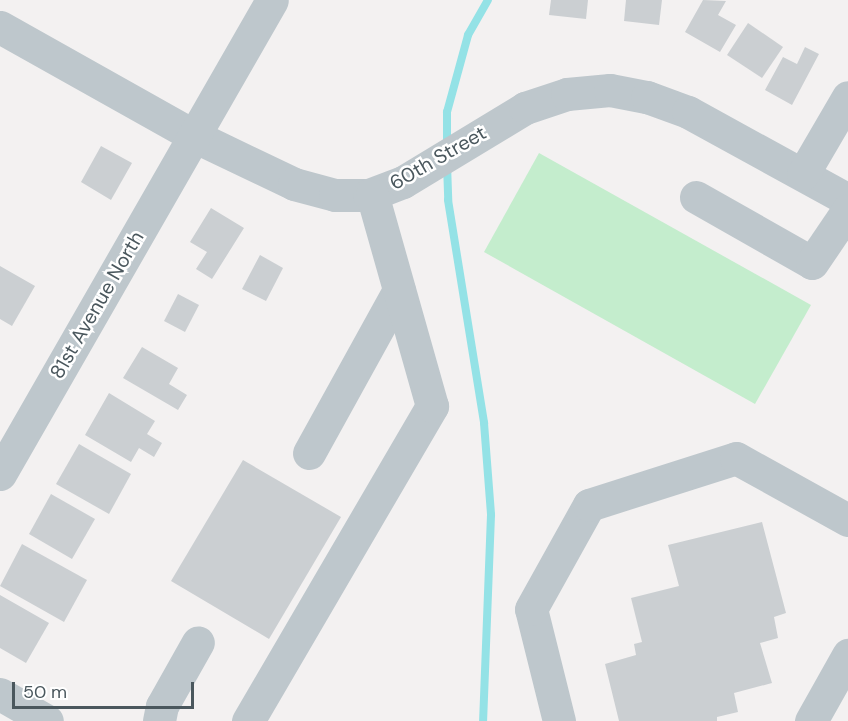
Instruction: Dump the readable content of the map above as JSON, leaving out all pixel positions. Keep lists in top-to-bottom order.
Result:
{
  "streets": {
    "street": ["60th Street", "81st Avenue North"]
  },
  "crossings": [
    ["60th Street", "81st Avenue North"]
  ],
  "scale_bar": "50 m"
}
